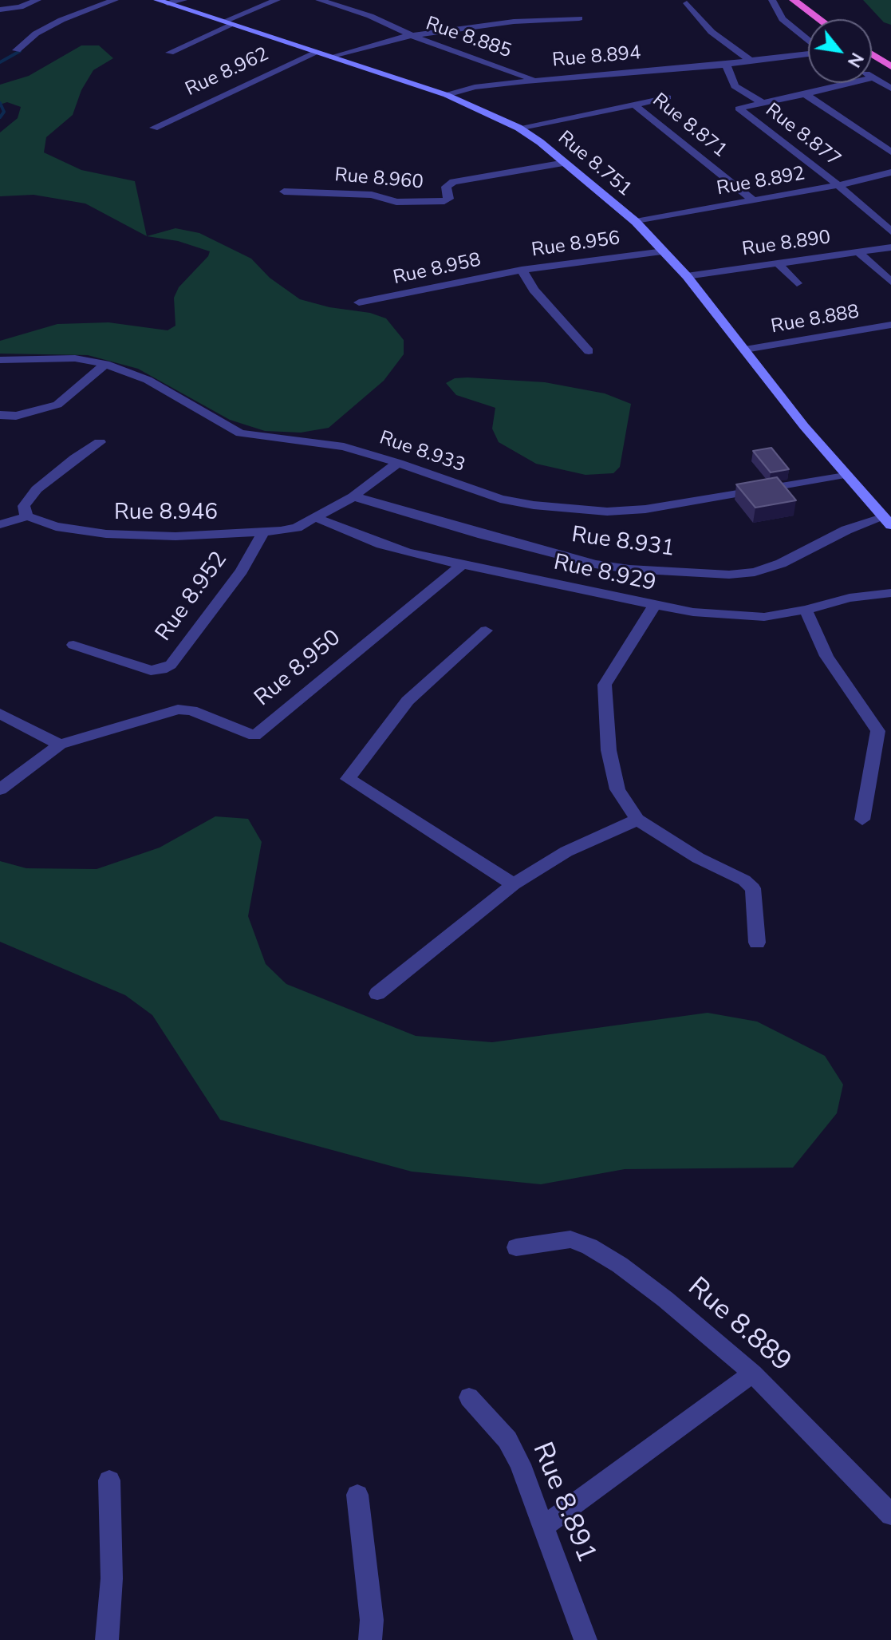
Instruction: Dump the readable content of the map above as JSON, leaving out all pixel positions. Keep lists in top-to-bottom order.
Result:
{
  "streets": {
    "main road": ["Rue 8.751"],
    "street": [
      "Rue 8.885",
      "Rue 8.894",
      "Rue 8.962",
      "Rue 8.871",
      "Rue 8.877",
      "Rue 8.960",
      "Rue 8.892",
      "Rue 8.890",
      "Rue 8.956",
      "Rue 8.958",
      "Rue 8.888",
      "Rue 8.933",
      "Rue 8.946",
      "Rue 8.931",
      "Rue 8.929",
      "Rue 8.952",
      "Rue 8.950",
      "Rue 8.889",
      "Rue 8.891"
    ]
  },
  "crossings": [
    ["Rue 8.885", "Rue 8.894"],
    ["Rue 8.894", "Rue 8.751"],
    ["Rue 8.962", "Rue 8.751"],
    ["Rue 8.871", "Rue 8.751"],
    ["Rue 8.871", "Rue 8.892"],
    ["Rue 8.877", "Rue 8.892"],
    ["Rue 8.751", "Rue 8.960"],
    ["Rue 8.751", "Rue 8.892"],
    ["Rue 8.751", "Rue 8.890"],
    ["Rue 8.751", "Rue 8.956"],
    ["Rue 8.751", "Rue 8.888"],
    ["Rue 8.751", "Rue 8.933"],
    ["Rue 8.751", "Rue 8.931"],
    ["Rue 8.956", "Rue 8.958"],
    ["Rue 8.933", "Rue 8.946"],
    ["Rue 8.946", "Rue 8.931"],
    ["Rue 8.946", "Rue 8.929"],
    ["Rue 8.946", "Rue 8.952"],
    ["Rue 8.929", "Rue 8.950"]
  ],
  "north": "bottom right"
}
